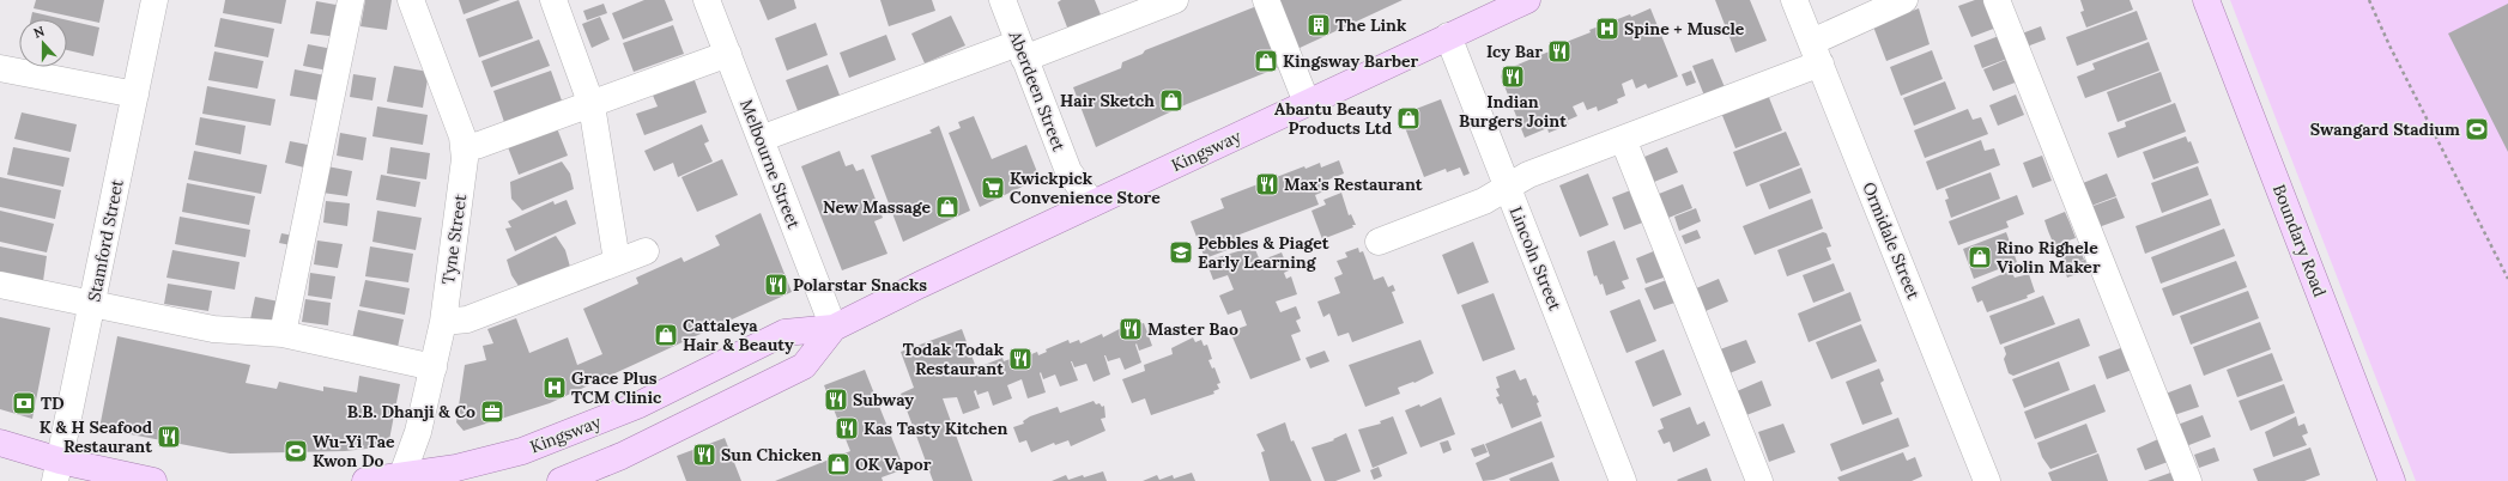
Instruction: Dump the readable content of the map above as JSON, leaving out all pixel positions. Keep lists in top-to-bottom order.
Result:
{
  "streets": {
    "main road": ["Kingsway", "Boundary Road"],
    "street": [
      "Aberdeen Street",
      "Melbourne Street",
      "Tyne Street",
      "Stamford Street",
      "Ormidale Street",
      "Lincoln Street"
    ]
  },
  "crossings": [
    ["Aberdeen Street", "Kingsway"],
    ["Kingsway", "Melbourne Street"],
    ["Kingsway", "Tyne Street"],
    ["Kingsway", "Lincoln Street"]
  ],
  "places": {
    "building": ["The Link"],
    "hospital": ["Spine + Muscle", "Grace Plus TCM Clinic"],
    "restaurant": [
      "Icy Bar",
      "Indian Burgers Joint",
      "Max's Restaurant",
      "Polarstar Snacks",
      "Master Bao",
      "Todak Todak Restaurant",
      "Subway",
      "Kas Tasty Kitchen",
      "K & H Seafood Restaurant",
      "Sun Chicken"
    ],
    "shop": [
      "Kingsway Barber",
      "Hair Sketch",
      "Abantu Beauty Products Ltd",
      "New Massage",
      "Rino Righele Violin Maker",
      "Cattaleya Hair & Beauty",
      "OK Vapor"
    ],
    "sports": ["Swangard Stadium", "Wu-Yi Tae Kwon Do"],
    "supermarket": ["Kwickpick Convenience Store"],
    "school or university": ["Pebbles & Piaget Early Learning"],
    "bank": ["TD"],
    "office": ["B.B. Dhanji & Co"]
  },
  "north": "top"
}
